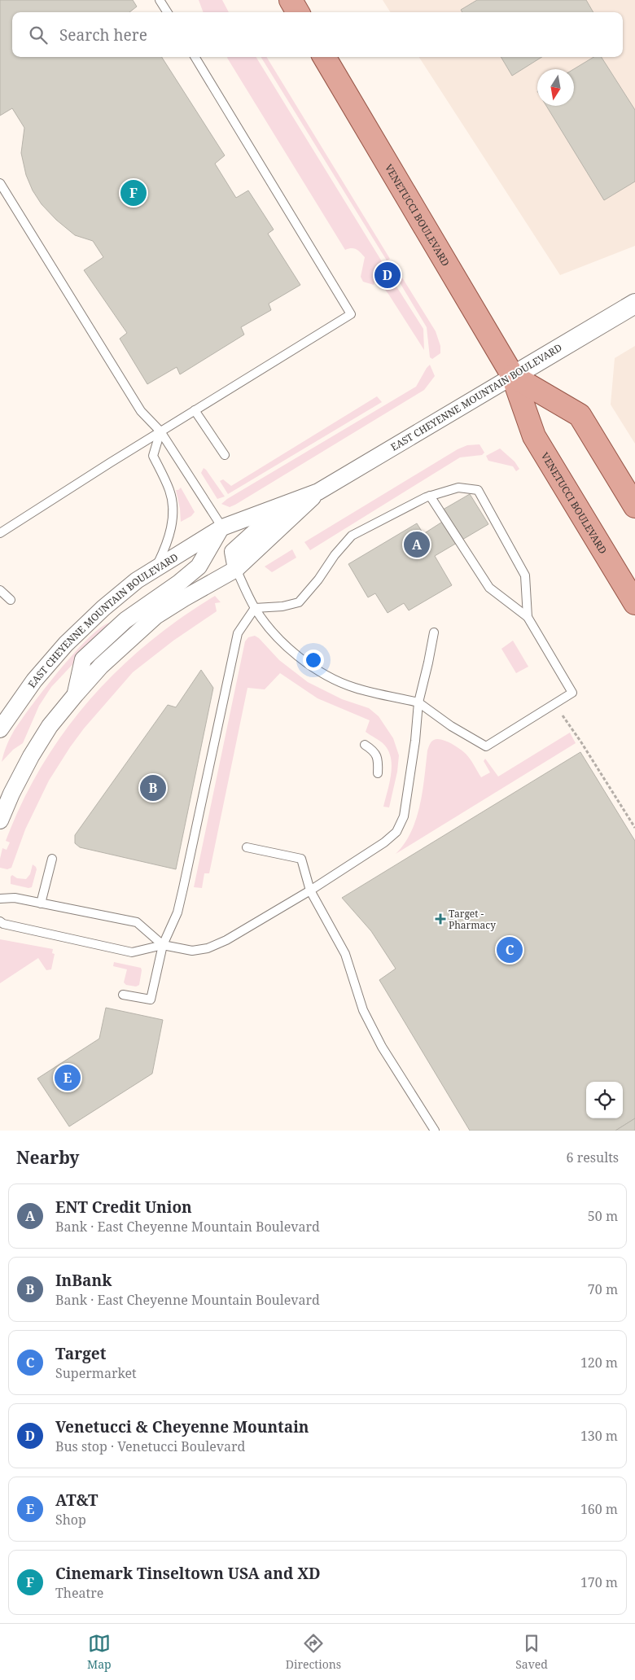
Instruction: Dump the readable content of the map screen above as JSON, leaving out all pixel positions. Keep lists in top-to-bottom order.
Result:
{
  "streets": {
    "main road": ["VENETUCCI BOULEVARD"],
    "street": ["EAST CHEYENNE MOUNTAIN BOULEVARD"]
  },
  "crossings": [
    ["VENETUCCI BOULEVARD", "EAST CHEYENNE MOUNTAIN BOULEVARD"]
  ],
  "places": {
    "health": ["Target - Pharmacy"]
  },
  "north": "bottom",
  "page": {
    "search": "Search here",
    "pins": [
      "F",
      "D",
      "A",
      "B",
      "C",
      "E"
    ],
    "heading": ["Nearby", "6 results"],
    "list": [
      {
        "mark": "A",
        "name": "ENT Credit Union",
        "note": "Bank · East Cheyenne Mountain Boulevard",
        "value": "50 m"
      },
      {
        "mark": "B",
        "name": "InBank",
        "note": "Bank · East Cheyenne Mountain Boulevard",
        "value": "70 m"
      },
      {
        "mark": "C",
        "name": "Target",
        "note": "Supermarket",
        "value": "120 m"
      },
      {
        "mark": "D",
        "name": "Venetucci & Cheyenne Mountain",
        "note": "Bus stop · Venetucci Boulevard",
        "value": "130 m"
      },
      {
        "mark": "E",
        "name": "AT&T",
        "note": "Shop",
        "value": "160 m"
      },
      {
        "mark": "F",
        "name": "Cinemark Tinseltown USA and XD",
        "note": "Theatre",
        "value": "170 m"
      }
    ],
    "nav": ["Map", "Directions", "Saved"]
  }
}
